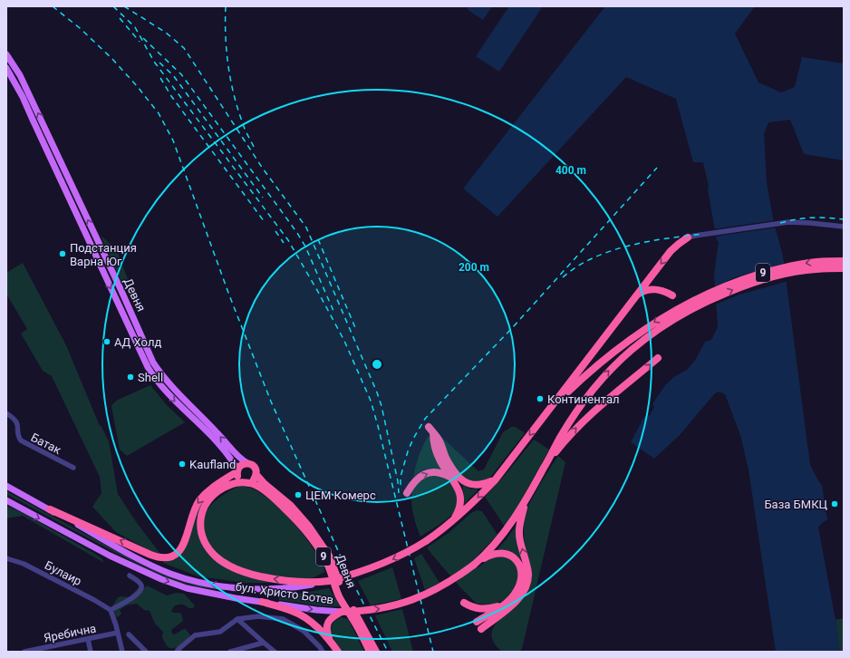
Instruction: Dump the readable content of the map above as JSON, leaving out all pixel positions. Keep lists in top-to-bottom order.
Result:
{
  "streets": {
    "highway": ["9", "Девня", "бул. Христо Ботев"],
    "street": ["Батак", "Булаир", "Яребична"]
  },
  "crossings": [
    ["9", "Девня"],
    ["9", "бул. Христо Ботев"]
  ],
  "places": [
    "Подстанция Варна Юг",
    "АД Холд",
    "Shell",
    "Континентал",
    "Kaufland",
    "ЦЕМ Комерс",
    "База БМКЦ"
  ],
  "rings": ["400 m", "200 m"]
}
